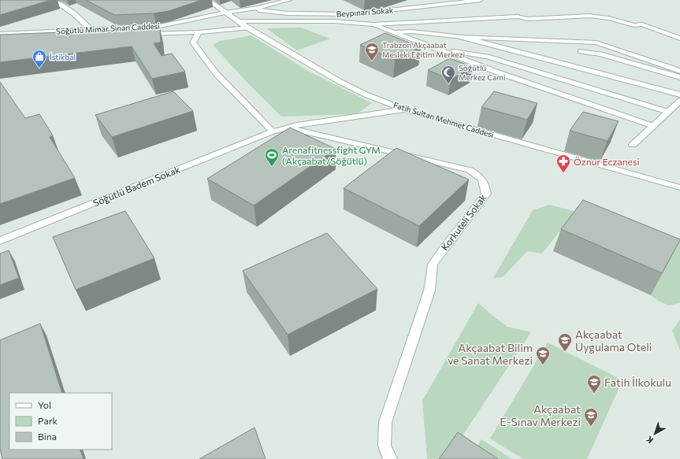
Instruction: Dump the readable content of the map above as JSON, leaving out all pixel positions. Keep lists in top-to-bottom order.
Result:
{
  "streets": {
    "street": [
      "Beypınarı Sokak",
      "Söğütlü Mimar Sinan Caddesi",
      "Fatih Sultan Mehmet Caddesi",
      "Söğütlü Badem Sokak",
      "Korkuteli Sokak"
    ]
  },
  "crossings": [
    ["Beypınarı Sokak", "Söğütlü Mimar Sinan Caddesi"],
    ["Söğütlü Mimar Sinan Caddesi", "Fatih Sultan Mehmet Caddesi"],
    ["Fatih Sultan Mehmet Caddesi", "Söğütlü Badem Sokak"],
    ["Söğütlü Badem Sokak", "Korkuteli Sokak"]
  ],
  "places": {
    "school or university": [
      "Trabzon Akçaabat Mesleki Eğitim Merkezi",
      "Akçaabat Uygulama Oteli",
      "Akçaabat Bilim ve Sanat Merkezi",
      "Fatih İlkokulu",
      "Akçaabat E-Sınav Merkezi"
    ],
    "shop": ["İstikbal"],
    "mosque": ["Söğütlü Merkez Cami"],
    "sports": ["Arenafitnessfight GYM (Akçaabat/Söğütlü)"],
    "pharmacy": ["Öznur Eczanesi"]
  },
  "legend": ["Yol", "Park", "Bina"],
  "north": "bottom left"
}
